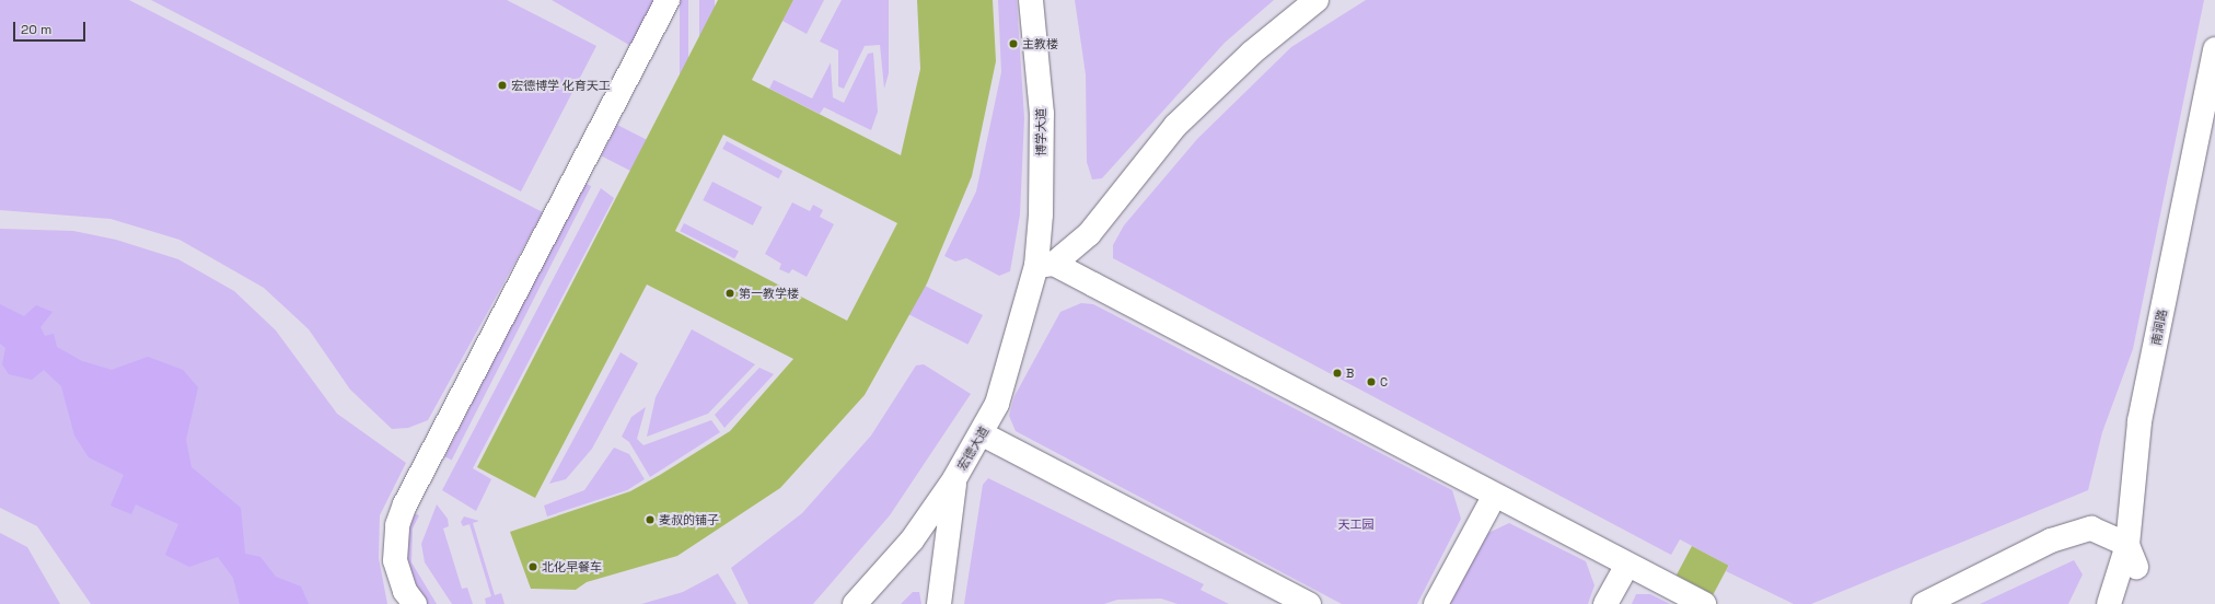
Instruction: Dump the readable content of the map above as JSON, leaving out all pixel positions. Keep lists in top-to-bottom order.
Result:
{
  "streets": {
    "street": ["博学大道", "南涧路", "宏德大道"]
  },
  "crossings": [
    ["博学大道", "宏德大道"]
  ],
  "parks": ["天工园"],
  "places": [
    "主教楼",
    "宏德博学 化育天工",
    "第一教学楼",
    "B",
    "C",
    "麦叔的铺子",
    "北化早餐车"
  ],
  "scale_bar": "20 m"
}
